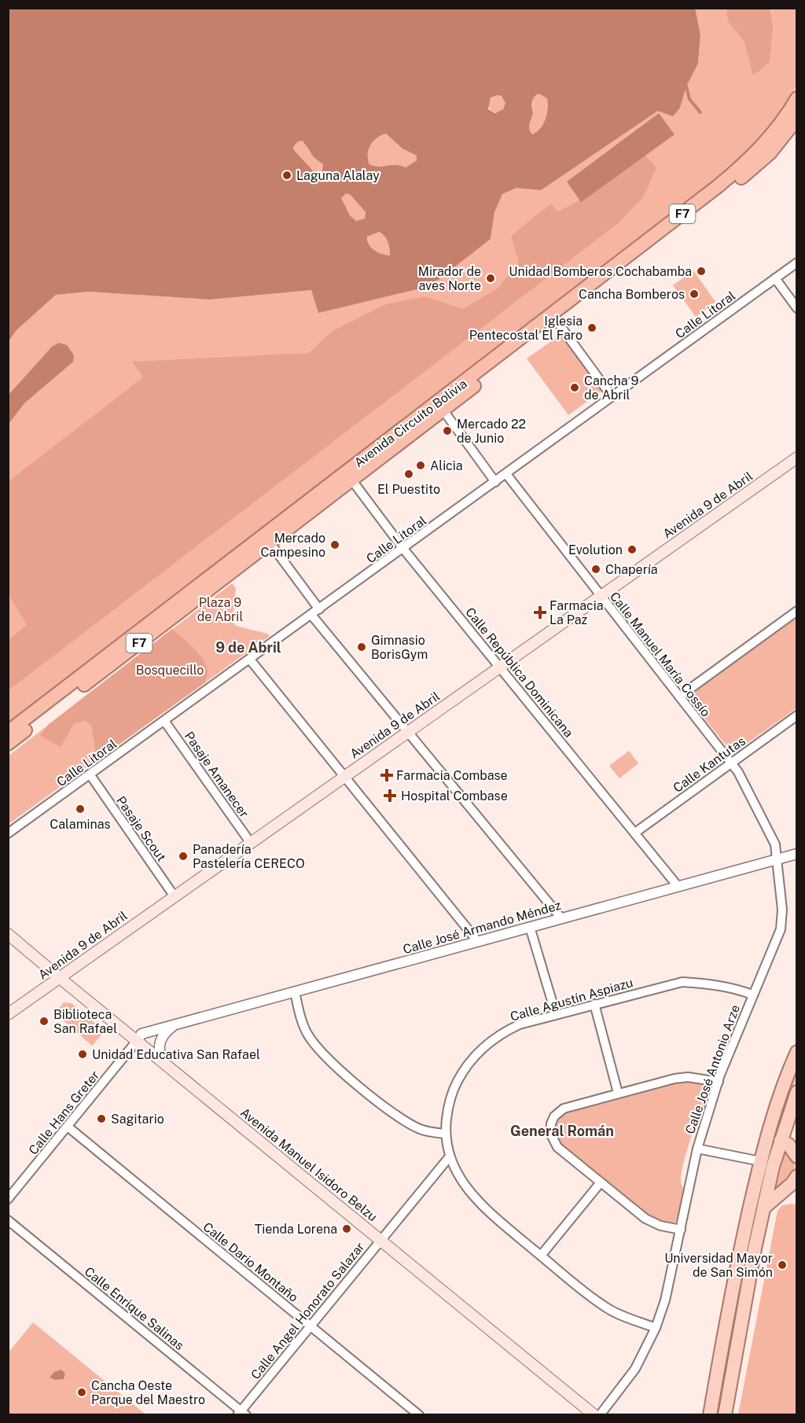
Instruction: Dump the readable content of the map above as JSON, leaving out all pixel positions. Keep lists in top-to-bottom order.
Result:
{
  "streets": {
    "highway": ["F7", "Avenida Circuito Bolivia"],
    "main road": ["Avenida 9 de Abril", "Avenida Manuel Isidoro Belzu"],
    "street": [
      "Calle Litoral",
      "Calle Manuel María Cossío",
      "Calle República Dominicana",
      "Calle Kantutas",
      "Pasaje Amanecer",
      "Pasaje Scout",
      "Calle José Armando Méndez",
      "Calle Agustín Aspiazu",
      "Calle José Antonio Arze",
      "Calle Hans Greter",
      "Calle Dario Montaño",
      "Calle Enrique Salinas",
      "Calle Angel Honorato Salazar"
    ]
  },
  "crossings": [
    ["Calle Litoral", "Calle Manuel María Cossío"],
    ["Calle Litoral", "Calle República Dominicana"],
    ["Calle Litoral", "Pasaje Amanecer"],
    ["Calle Litoral", "Pasaje Scout"],
    ["Avenida Circuito Bolivia", "Calle República Dominicana"],
    ["Avenida 9 de Abril", "Calle Manuel María Cossío"],
    ["Avenida 9 de Abril", "Calle República Dominicana"],
    ["Avenida 9 de Abril", "Pasaje Amanecer"],
    ["Avenida 9 de Abril", "Pasaje Scout"],
    ["Avenida 9 de Abril", "Avenida Manuel Isidoro Belzu"],
    ["Calle Manuel María Cossío", "Calle Kantutas"],
    ["Calle Manuel María Cossío", "Calle José Armando Méndez"],
    ["Calle Manuel María Cossío", "Calle José Antonio Arze"],
    ["Calle República Dominicana", "Calle Kantutas"],
    ["Calle República Dominicana", "Calle José Armando Méndez"],
    ["Calle José Armando Méndez", "Calle José Antonio Arze"],
    ["Calle José Armando Méndez", "Calle Hans Greter"],
    ["Calle José Armando Méndez", "Avenida Manuel Isidoro Belzu"],
    ["Calle Agustín Aspiazu", "Calle José Antonio Arze"],
    ["Calle Agustín Aspiazu", "Calle Angel Honorato Salazar"],
    ["Calle Hans Greter", "Avenida Manuel Isidoro Belzu"],
    ["Calle Hans Greter", "Calle Dario Montaño"],
    ["Avenida Manuel Isidoro Belzu", "Calle Angel Honorato Salazar"],
    ["Calle Dario Montaño", "Calle Angel Honorato Salazar"],
    ["Calle Enrique Salinas", "Calle Angel Honorato Salazar"]
  ],
  "districts": ["9 de Abril", "General Román"],
  "parks": ["Plaza 9 de Abril", "Bosquecillo"],
  "places": {
    "other": [
      "Laguna Alalay",
      "Unidad Bomberos Cochabamba",
      "Mirador de aves Norte",
      "Cancha Bomberos",
      "Iglesia Pentecostal El Faro",
      "Cancha 9 de Abril",
      "Mercado 22 de Junio",
      "Alicia",
      "El Puestito",
      "Mercado Campesino",
      "Evolution",
      "Chapería",
      "Gimnasio BorisGym",
      "Calaminas",
      "Panadería Pastelería CERECO",
      "Biblioteca San Rafael",
      "Unidad Educativa San Rafael",
      "Sagitario",
      "Tienda Lorena",
      "Universidad Mayor de San Simón",
      "Cancha Oeste Parque del Maestro"
    ],
    "health": ["Farmacia La Paz", "Farmacia Combase", "Hospital Combase"]
  }
}
